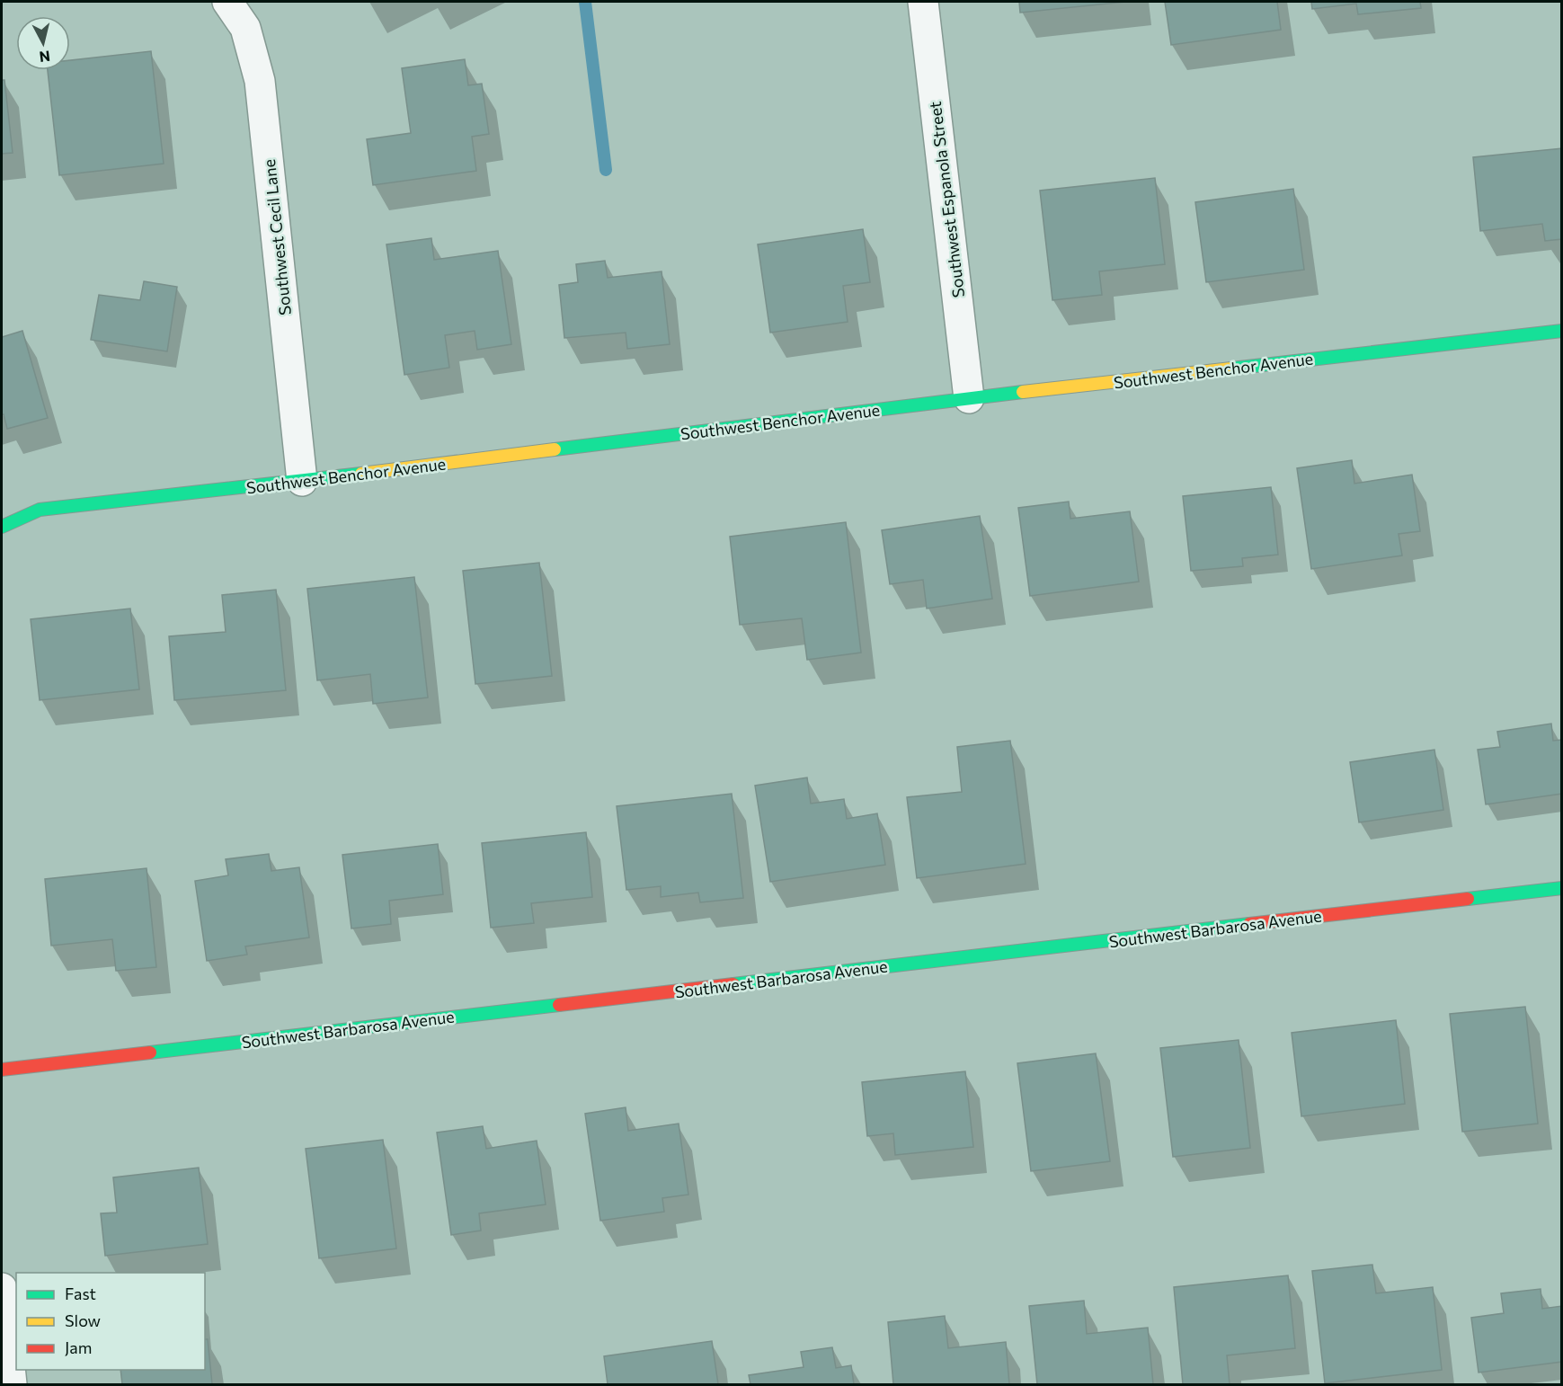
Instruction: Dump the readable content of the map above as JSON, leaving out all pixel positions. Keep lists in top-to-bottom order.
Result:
{
  "streets": {
    "street": [
      "Southwest Espanola Street",
      "Southwest Cecil Lane",
      "Southwest Benchor Avenue",
      "Southwest Barbarosa Avenue"
    ]
  },
  "crossings": [
    ["Southwest Espanola Street", "Southwest Benchor Avenue"],
    ["Southwest Cecil Lane", "Southwest Benchor Avenue"]
  ],
  "legend": ["Fast", "Slow", "Jam"],
  "north": "bottom"
}
